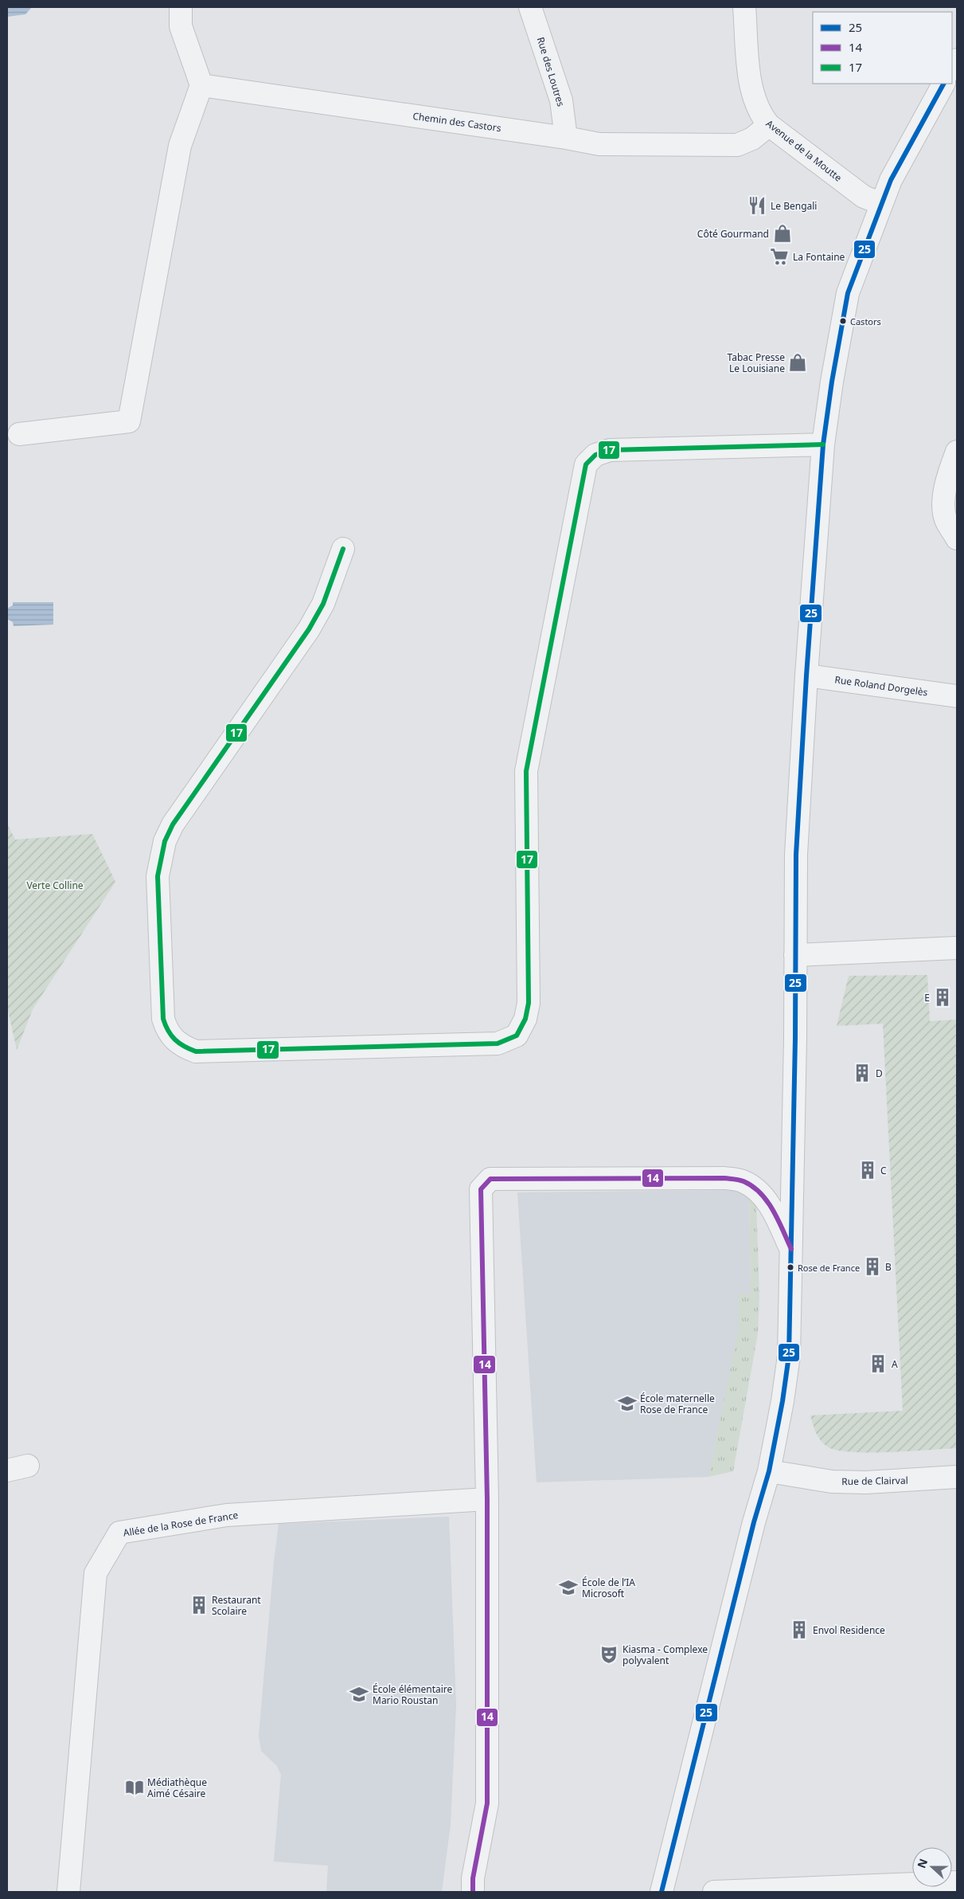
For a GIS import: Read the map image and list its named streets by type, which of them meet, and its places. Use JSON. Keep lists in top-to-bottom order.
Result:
{
  "streets": {
    "street": [
      "Rue des Loutres",
      "Chemin des Castors",
      "Avenue de la Moutte",
      "Rue Roland Dorgelès",
      "Rue de Clairval",
      "Allée de la Rose de France"
    ]
  },
  "crossings": [
    ["Rue des Loutres", "Chemin des Castors"],
    ["Chemin des Castors", "Avenue de la Moutte"]
  ],
  "parks": ["Verte Colline"],
  "places": {
    "restaurant": ["Le Bengali"],
    "shop": ["Côté Gourmand", "Tabac Presse Le Louisiane"],
    "supermarket": ["La Fontaine"],
    "other": ["Castors", "Rose de France"],
    "building": [
      "E",
      "D",
      "C",
      "B",
      "A",
      "Restaurant Scolaire",
      "Envol Residence"
    ],
    "school or university": ["École maternelle Rose de France", "École de l’IA Microsoft", "École élémentaire Mario Roustan"],
    "theatre": ["Kiasma - Complexe polyvalent"],
    "library": ["Médiathèque Aimé Césaire"]
  },
  "lines": ["transit line 25", "transit line 17", "transit line 14"],
  "legend": ["25", "14", "17"],
  "north": "left"
}
